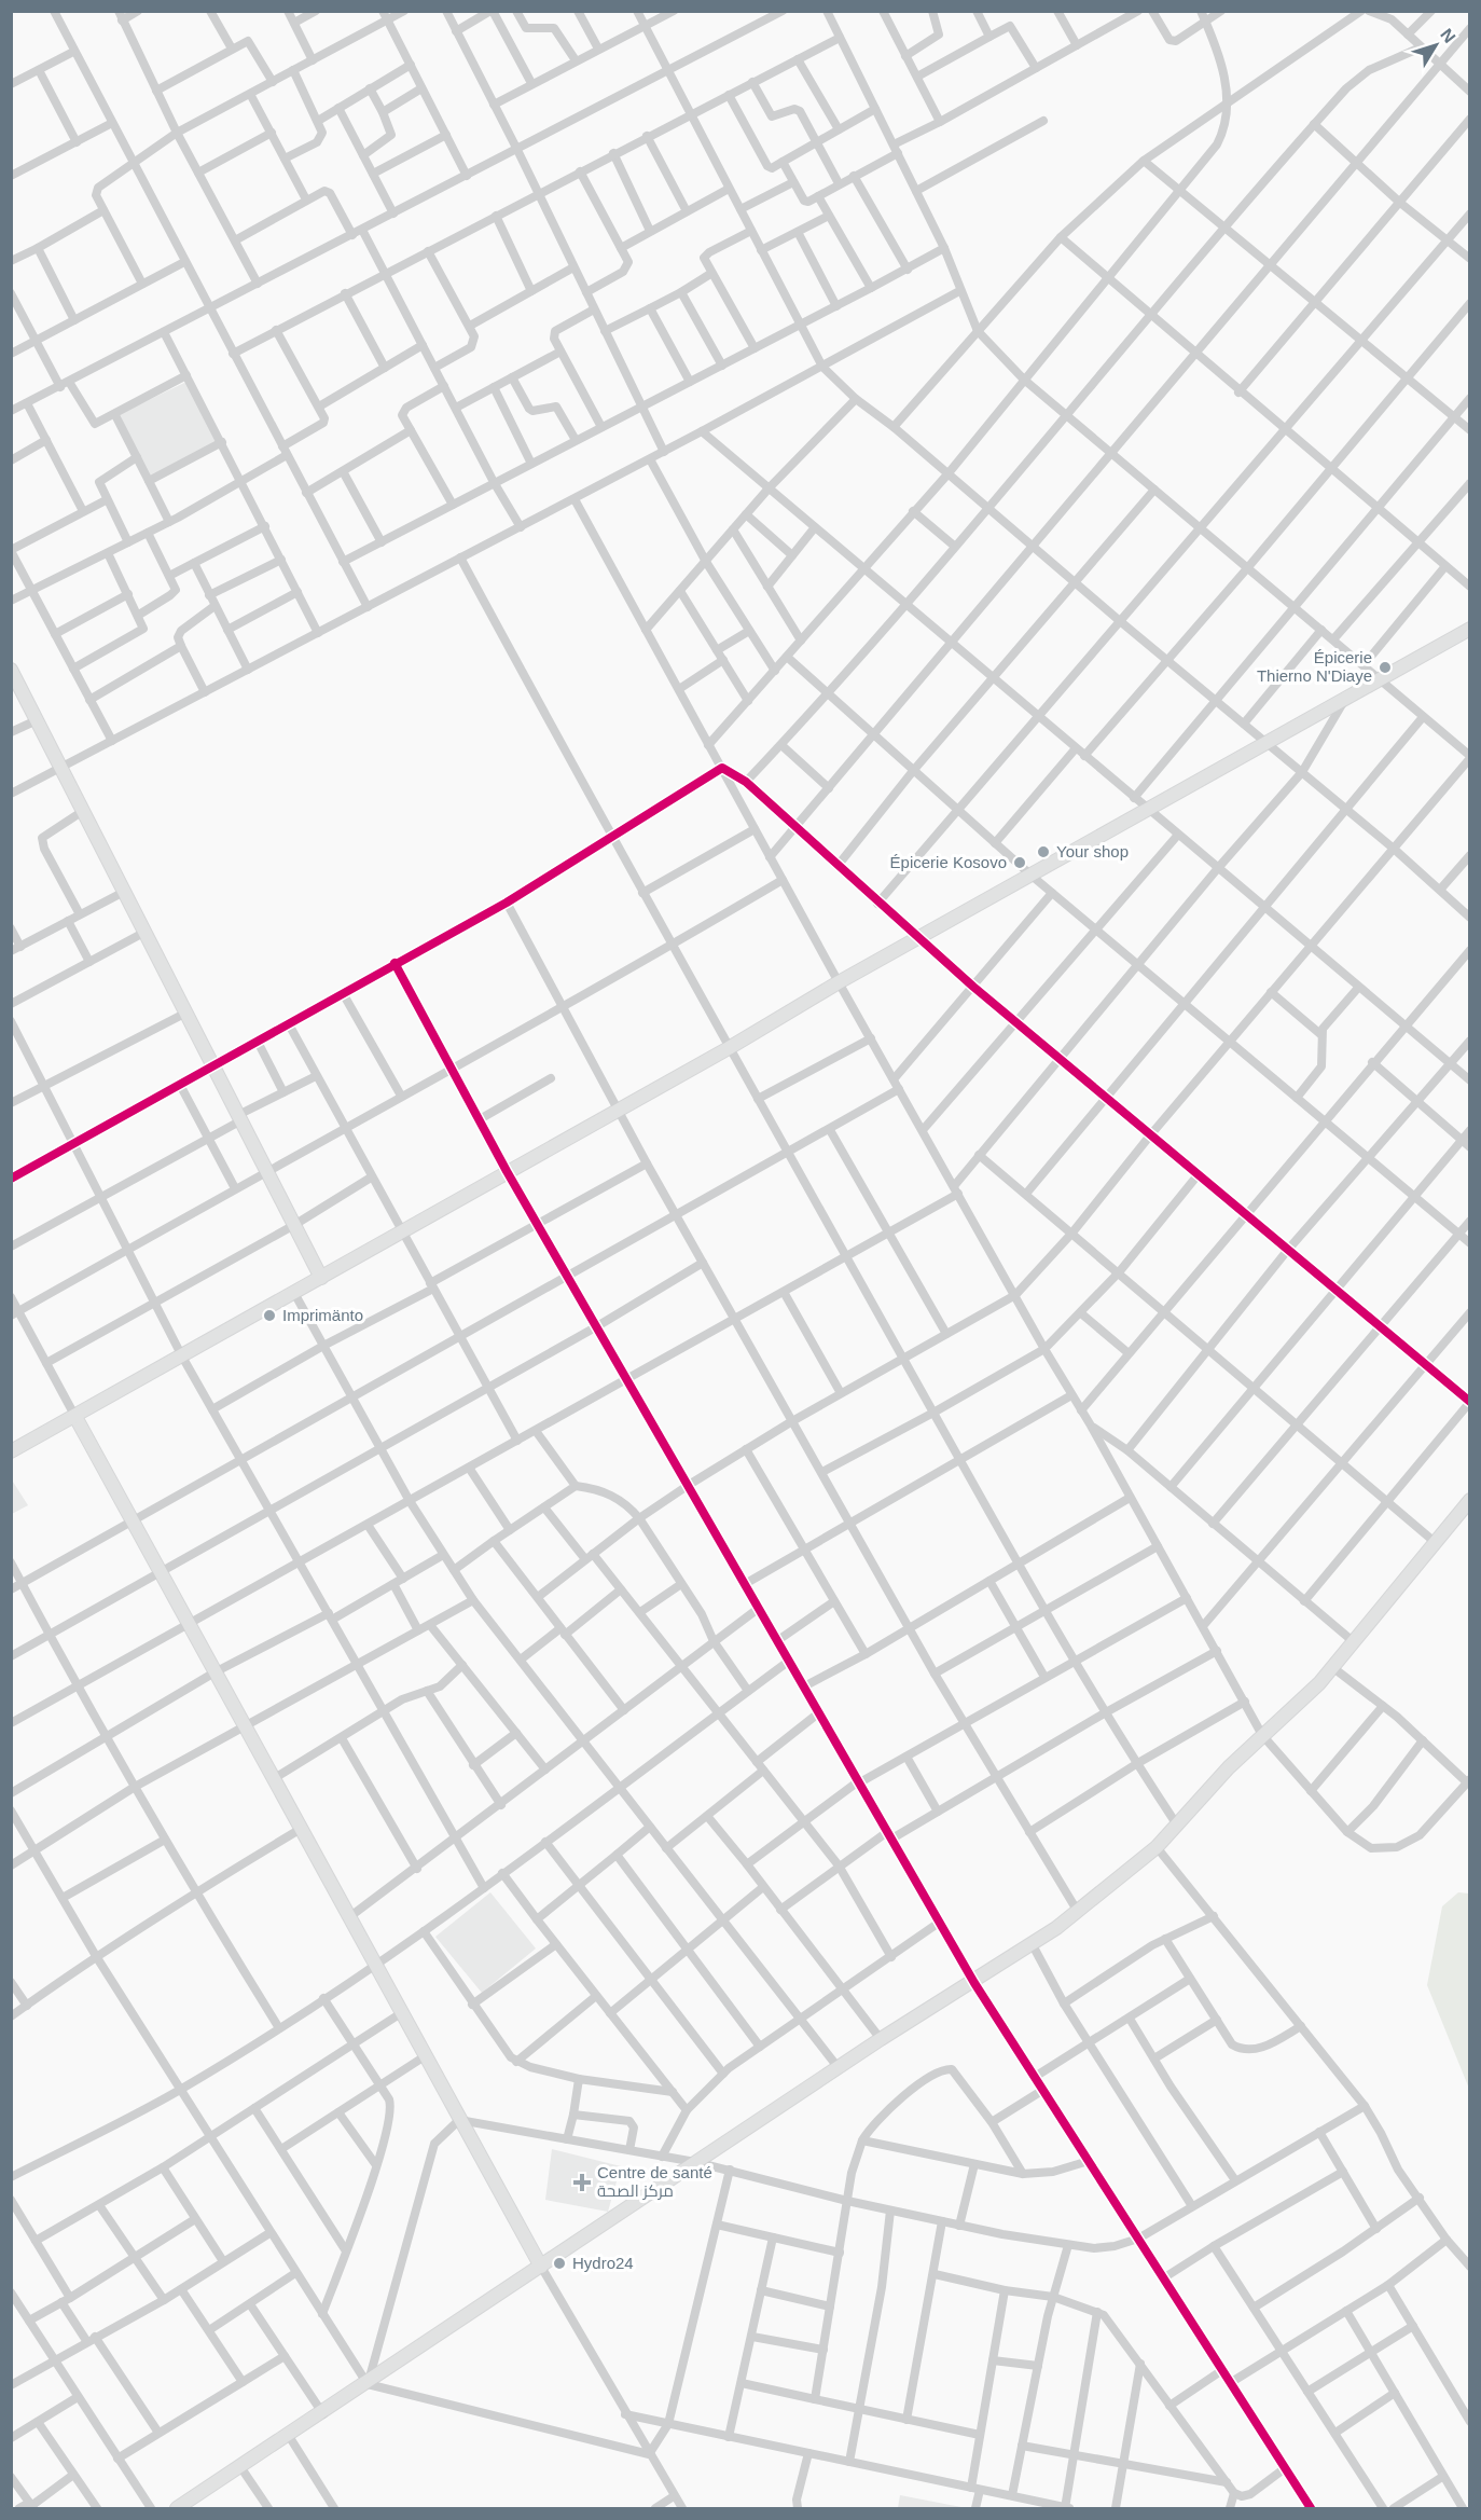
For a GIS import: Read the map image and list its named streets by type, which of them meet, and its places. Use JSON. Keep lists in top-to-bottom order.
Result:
{
  "places": {
    "other": [
      "Épicerie Thierno N'Diaye",
      "Your shop",
      "Épicerie Kosovo",
      "Imprimänto",
      "Hydro24"
    ],
    "health": ["Centre de santé مركز الصحة"]
  },
  "north": "top right"
}
